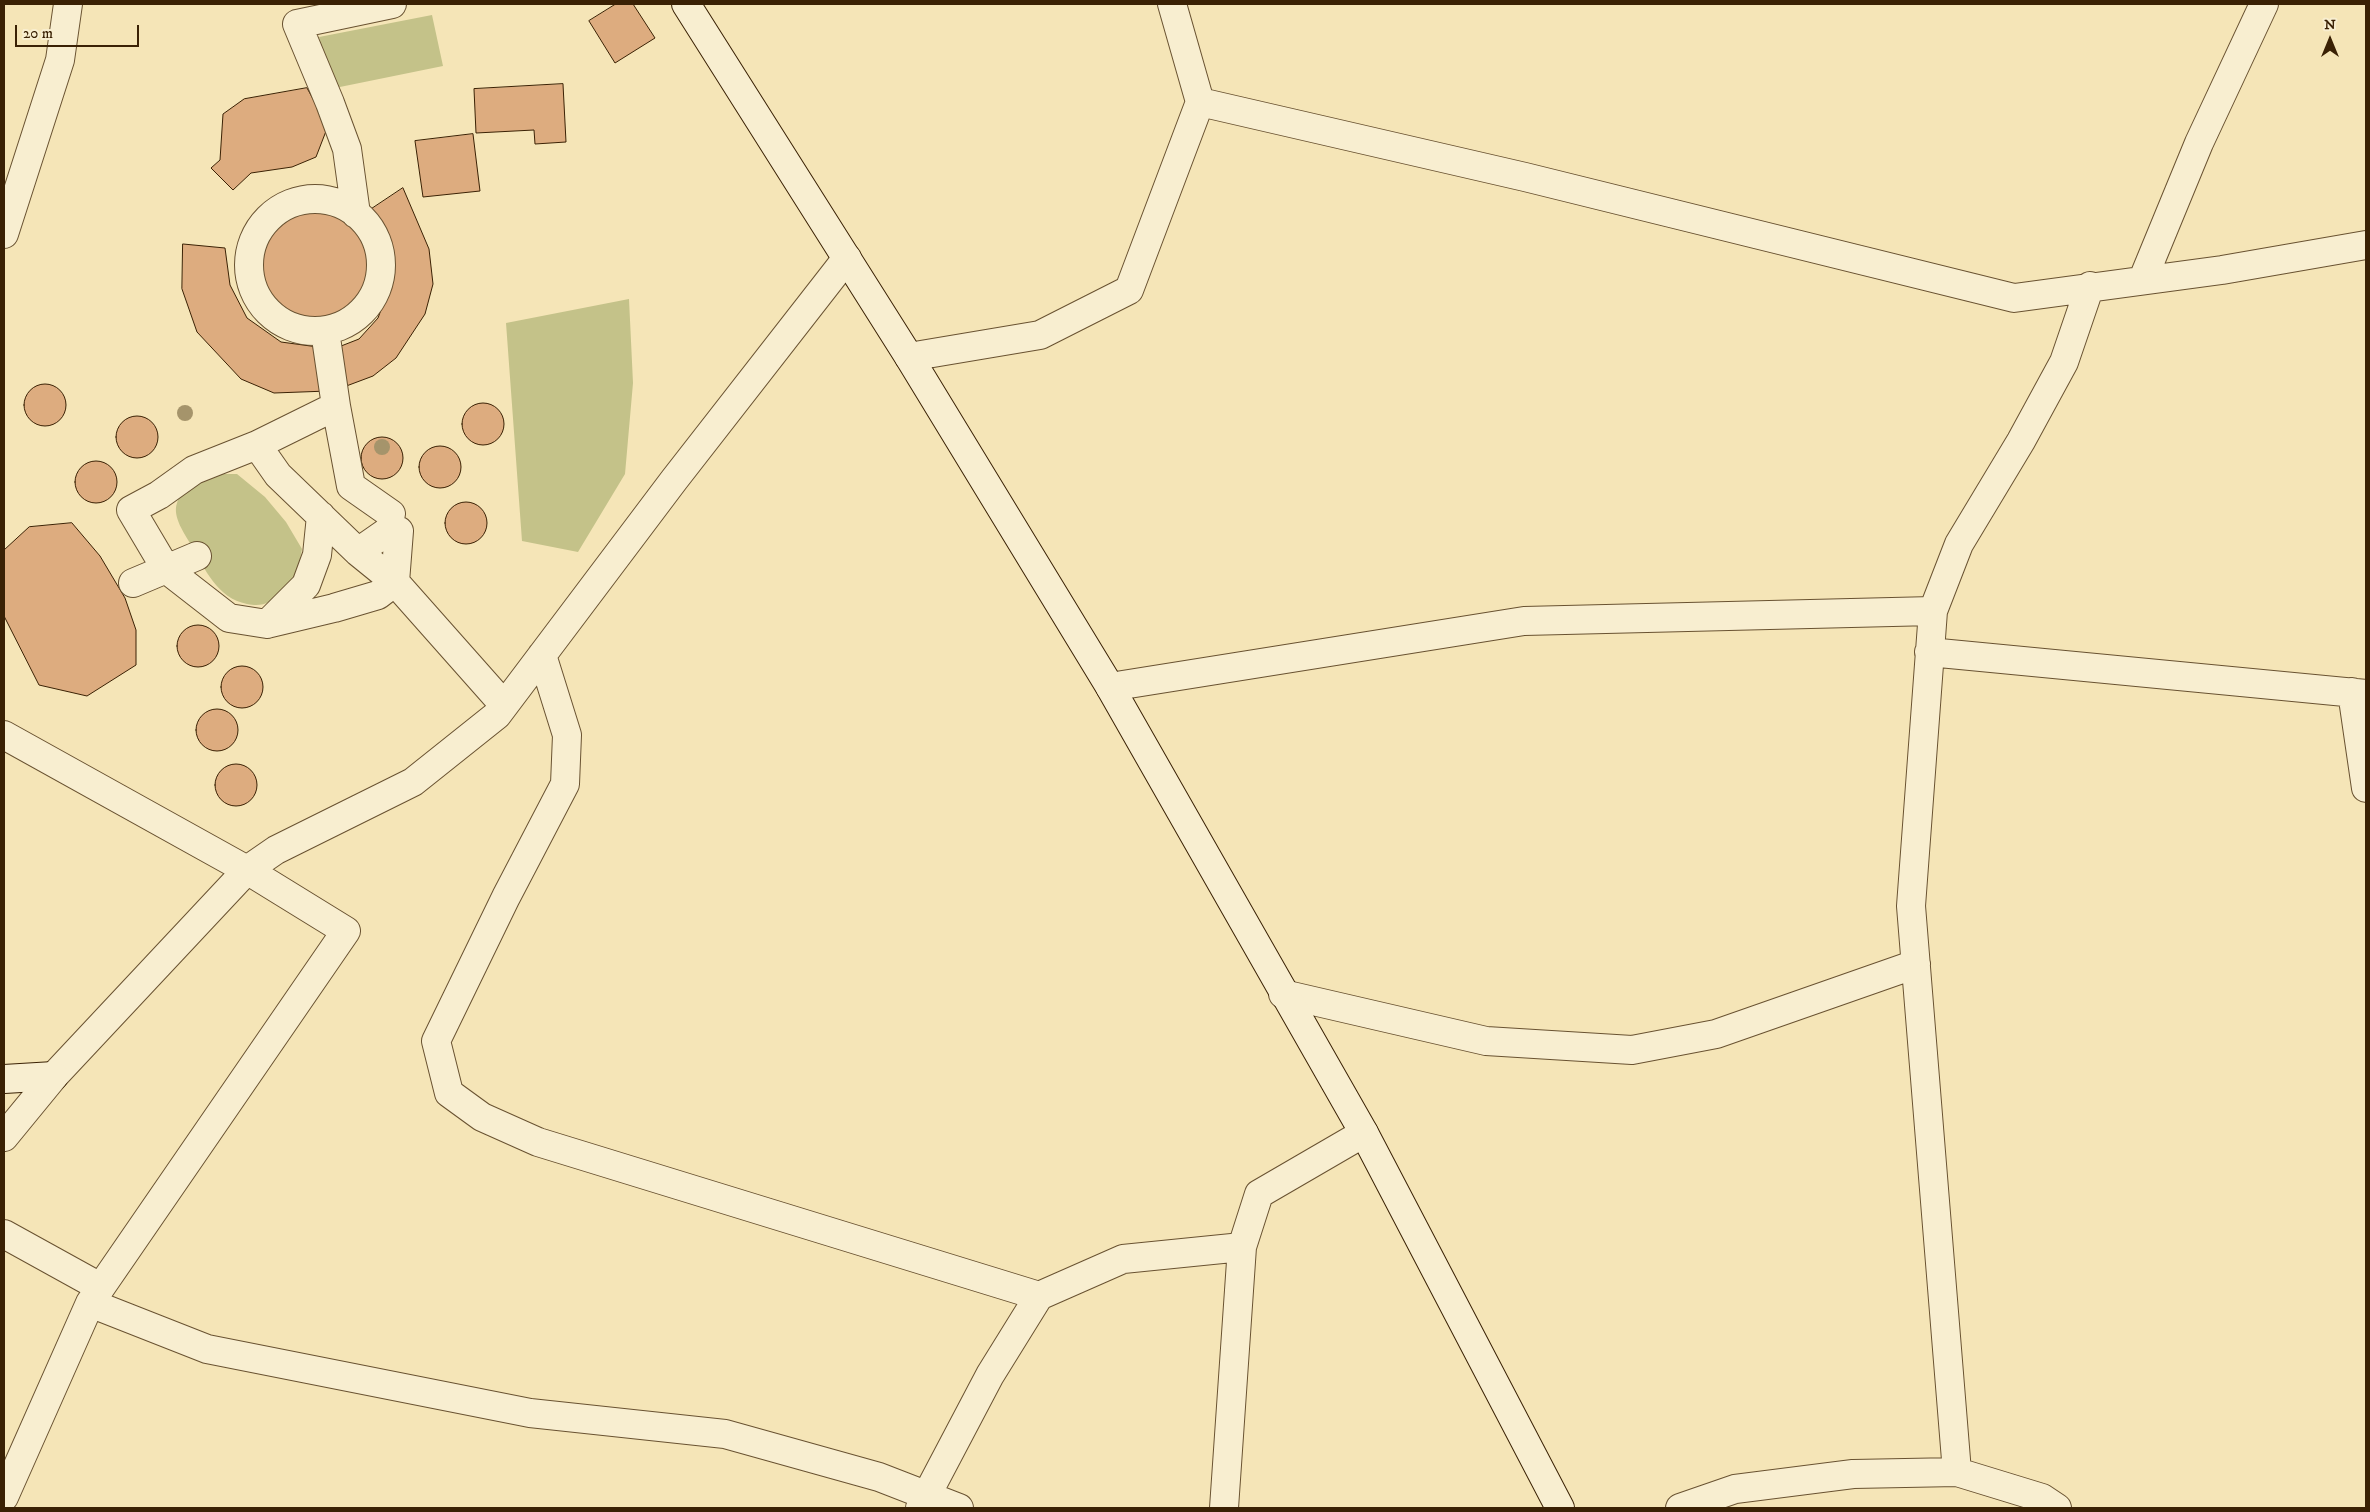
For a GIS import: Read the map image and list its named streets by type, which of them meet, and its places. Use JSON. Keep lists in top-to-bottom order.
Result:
{
  "scale_bar": "20 m",
  "north": "top"
}
